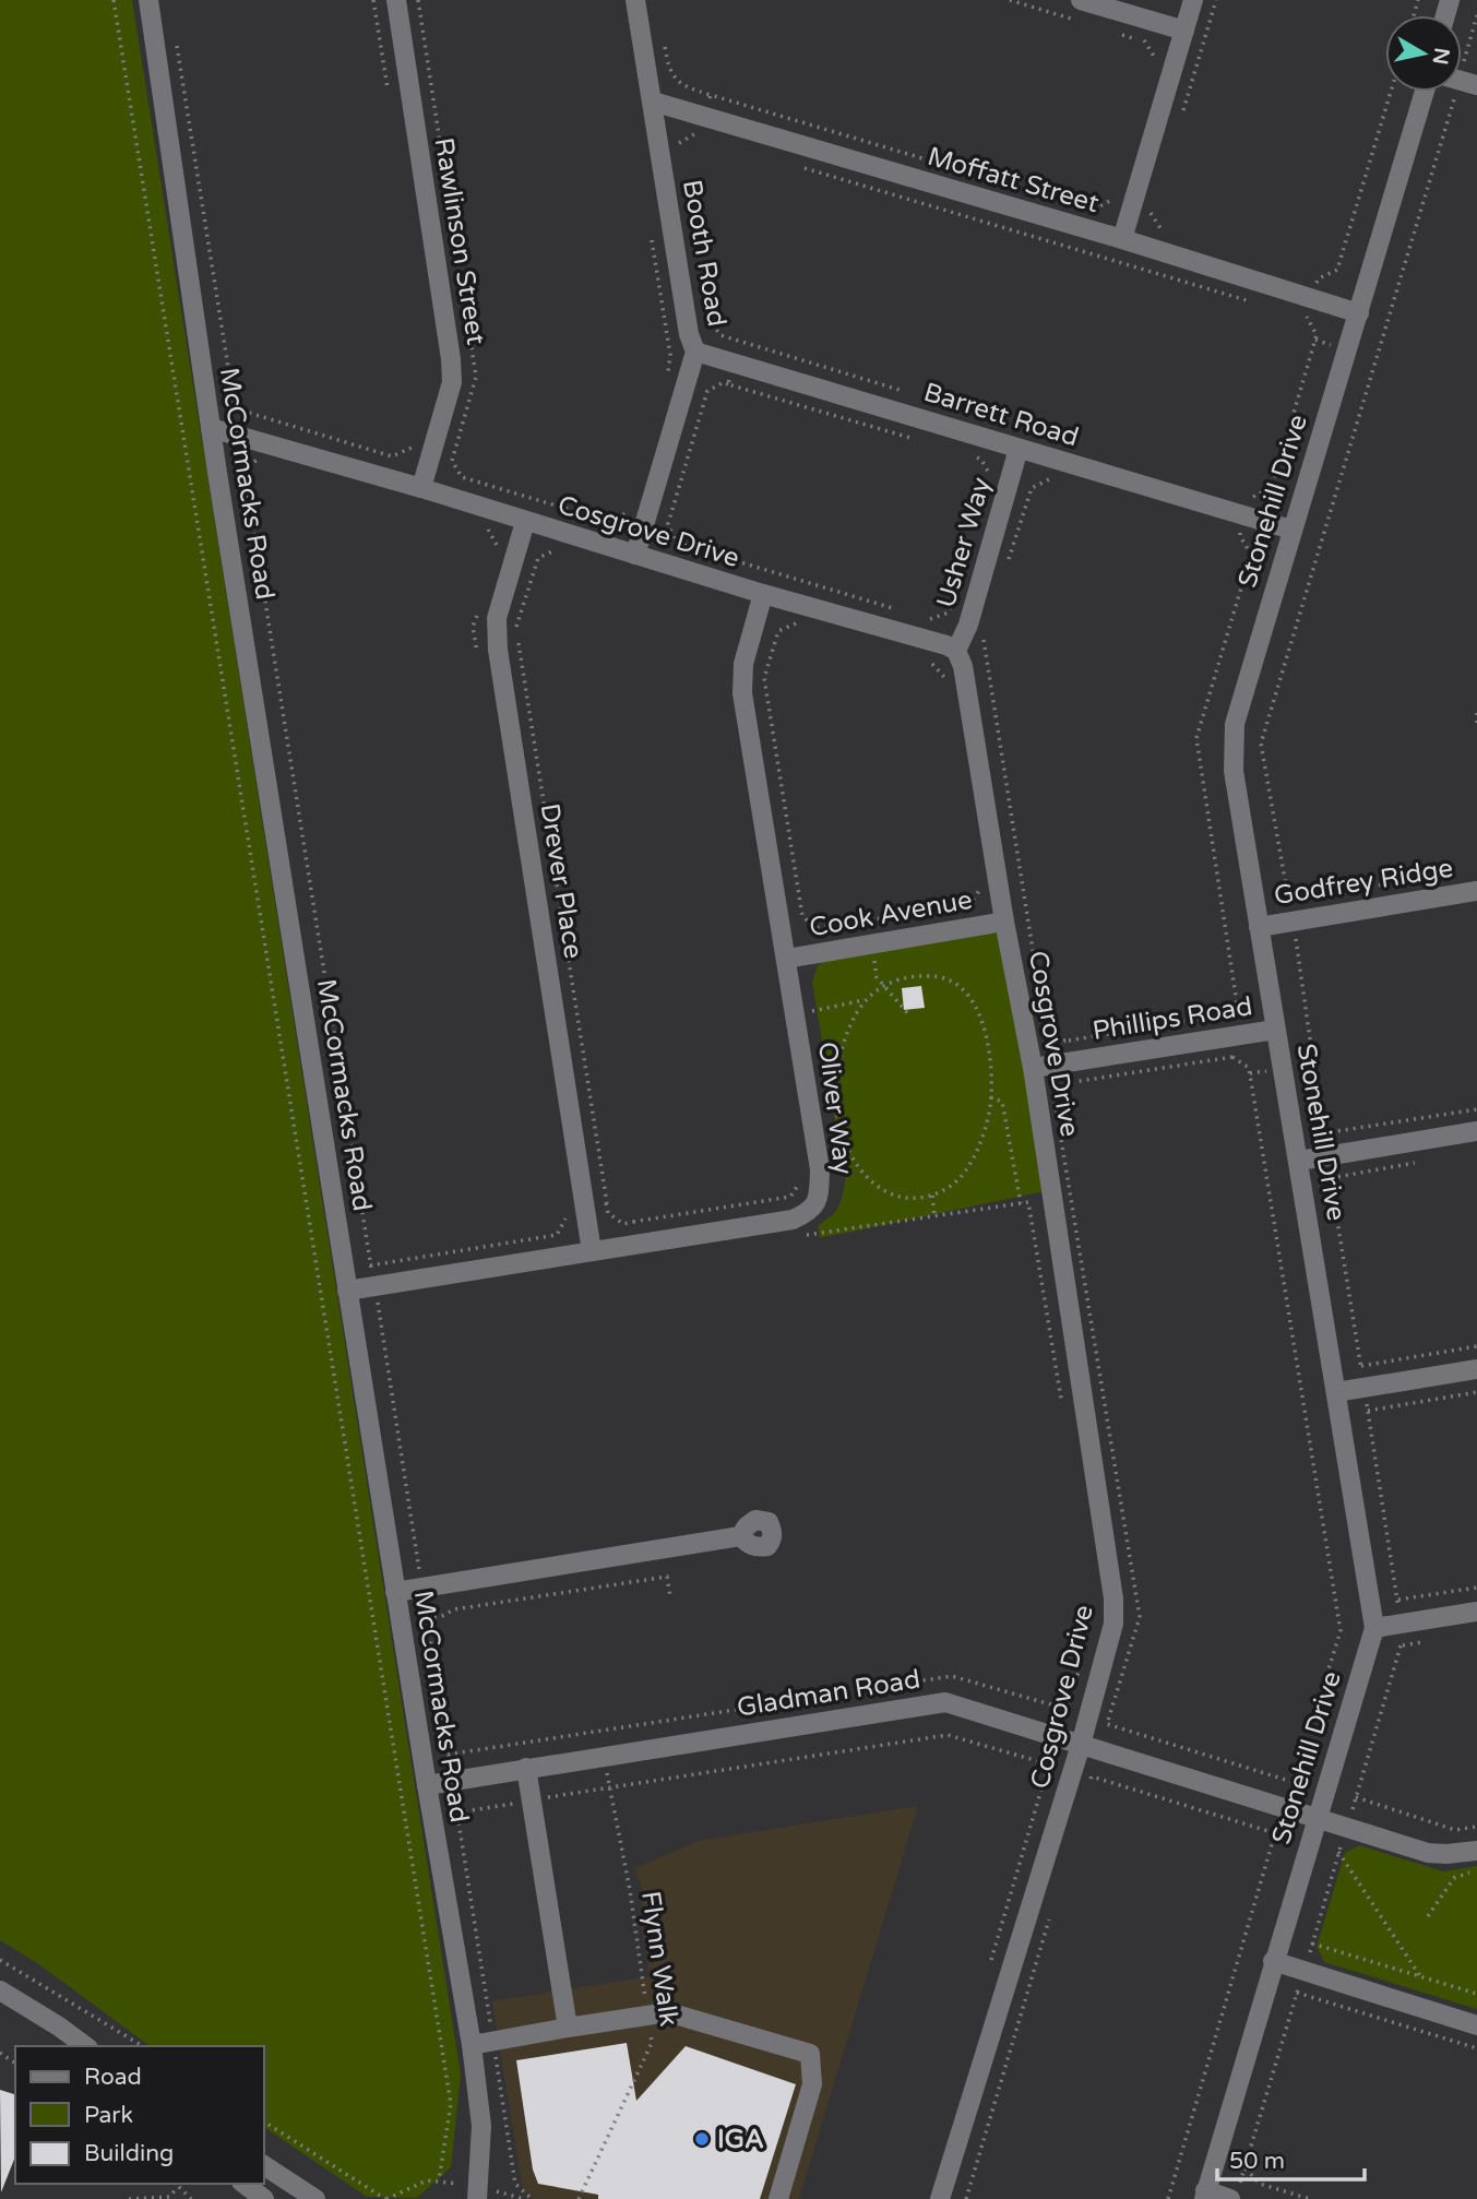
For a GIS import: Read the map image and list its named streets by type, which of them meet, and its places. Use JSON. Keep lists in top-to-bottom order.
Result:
{
  "streets": {
    "street": [
      "Moffatt Street",
      "Rawlinson Street",
      "Booth Road",
      "Barrett Road",
      "McCormacks Road",
      "Stonehill Drive",
      "Cosgrove Drive",
      "Usher Way",
      "Drever Place",
      "Godfrey Ridge",
      "Cook Avenue",
      "Phillips Road",
      "Oliver Way",
      "Gladman Road"
    ],
    "path": ["Flynn Walk"]
  },
  "crossings": [
    ["Moffatt Street", "Booth Road"],
    ["Moffatt Street", "Stonehill Drive"],
    ["Rawlinson Street", "Cosgrove Drive"],
    ["Booth Road", "Barrett Road"],
    ["Booth Road", "Cosgrove Drive"],
    ["Barrett Road", "Stonehill Drive"],
    ["Barrett Road", "Usher Way"],
    ["McCormacks Road", "Cosgrove Drive"],
    ["McCormacks Road", "Oliver Way"],
    ["McCormacks Road", "Gladman Road"],
    ["Stonehill Drive", "Godfrey Ridge"],
    ["Stonehill Drive", "Phillips Road"],
    ["Stonehill Drive", "Gladman Road"],
    ["Cosgrove Drive", "Usher Way"],
    ["Cosgrove Drive", "Drever Place"],
    ["Cosgrove Drive", "Cook Avenue"],
    ["Cosgrove Drive", "Phillips Road"],
    ["Cosgrove Drive", "Oliver Way"],
    ["Cosgrove Drive", "Gladman Road"],
    ["Drever Place", "Oliver Way"],
    ["Cook Avenue", "Oliver Way"],
    ["Gladman Road", "Flynn Walk"]
  ],
  "places": ["IGA"],
  "legend": ["Road", "Park", "Building"],
  "scale_bar": "50 m",
  "north": "right"
}
